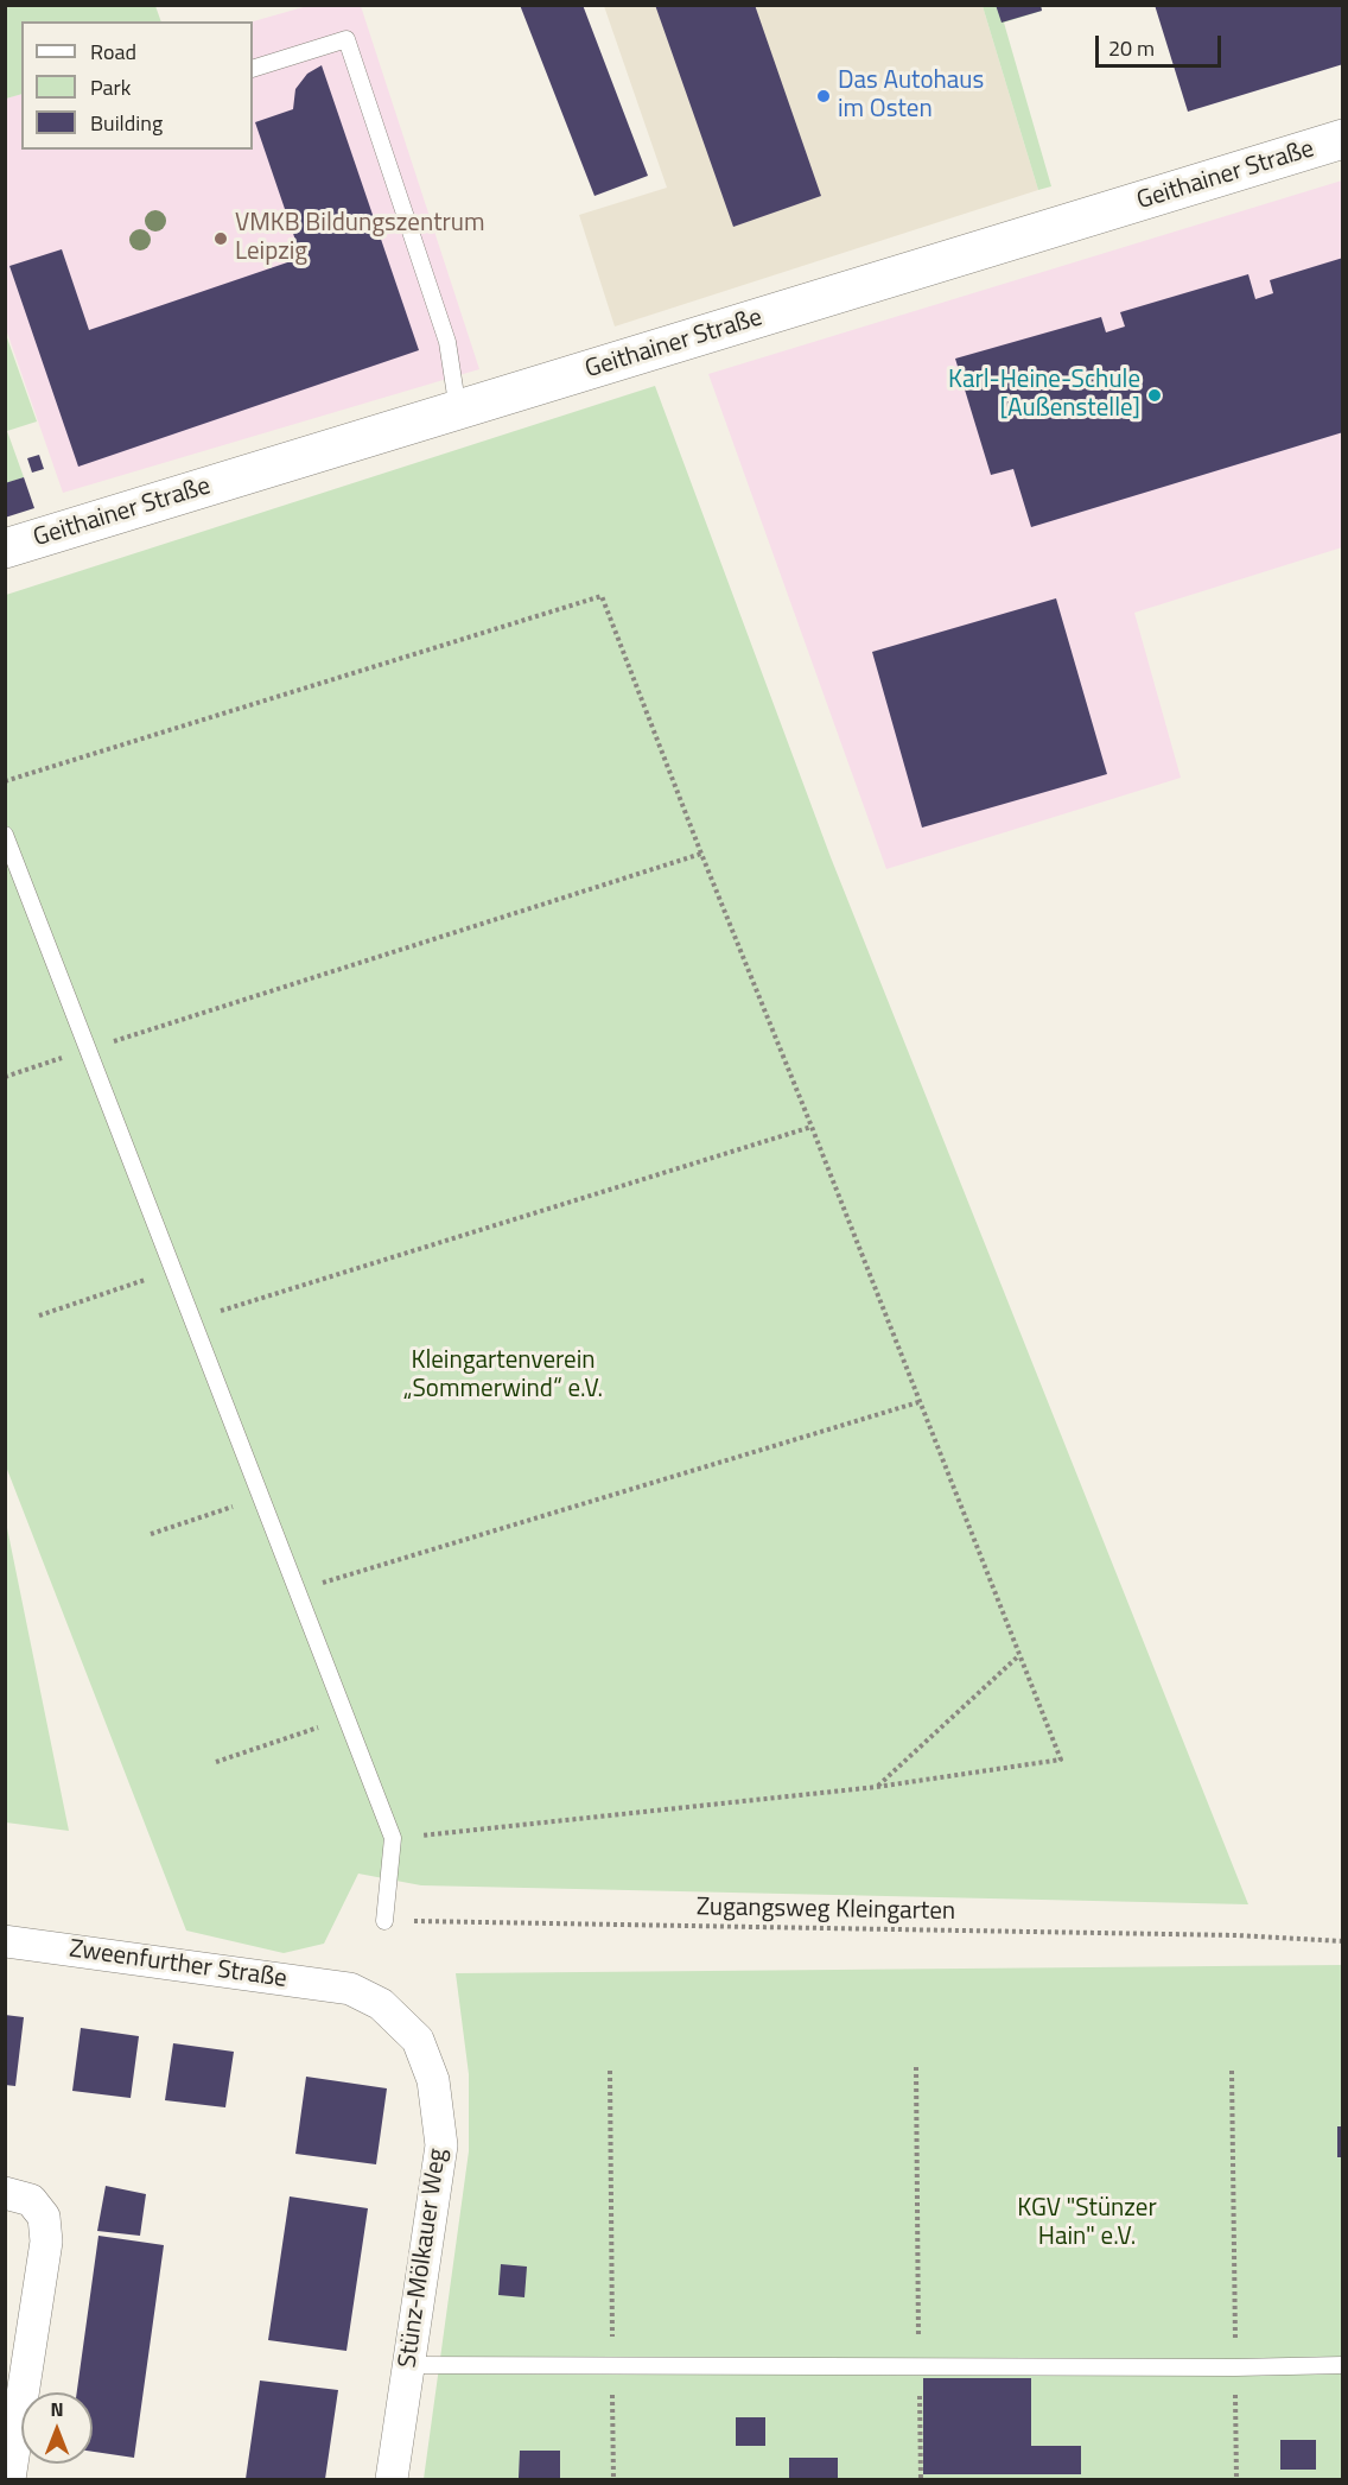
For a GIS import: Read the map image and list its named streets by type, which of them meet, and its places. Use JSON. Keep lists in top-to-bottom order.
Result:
{
  "streets": {
    "street": ["Geithainer Straße", "Zweenfurther Straße", "Stünz-Mölkauer Weg"],
    "path": ["Zugangsweg Kleingarten"]
  },
  "crossings": [
    ["Zweenfurther Straße", "Stünz-Mölkauer Weg"]
  ],
  "parks": ["Kleingartenverein „Sommerwind“ e.V.", "KGV \"Stünzer Hain\" e.V."],
  "places": ["Das Autohaus im Osten", "VMKB Bildungszentrum Leipzig", "Karl-Heine-Schule [Außenstelle]"],
  "legend": ["Road", "Park", "Building"],
  "scale_bar": "20 m",
  "north": "top"
}
